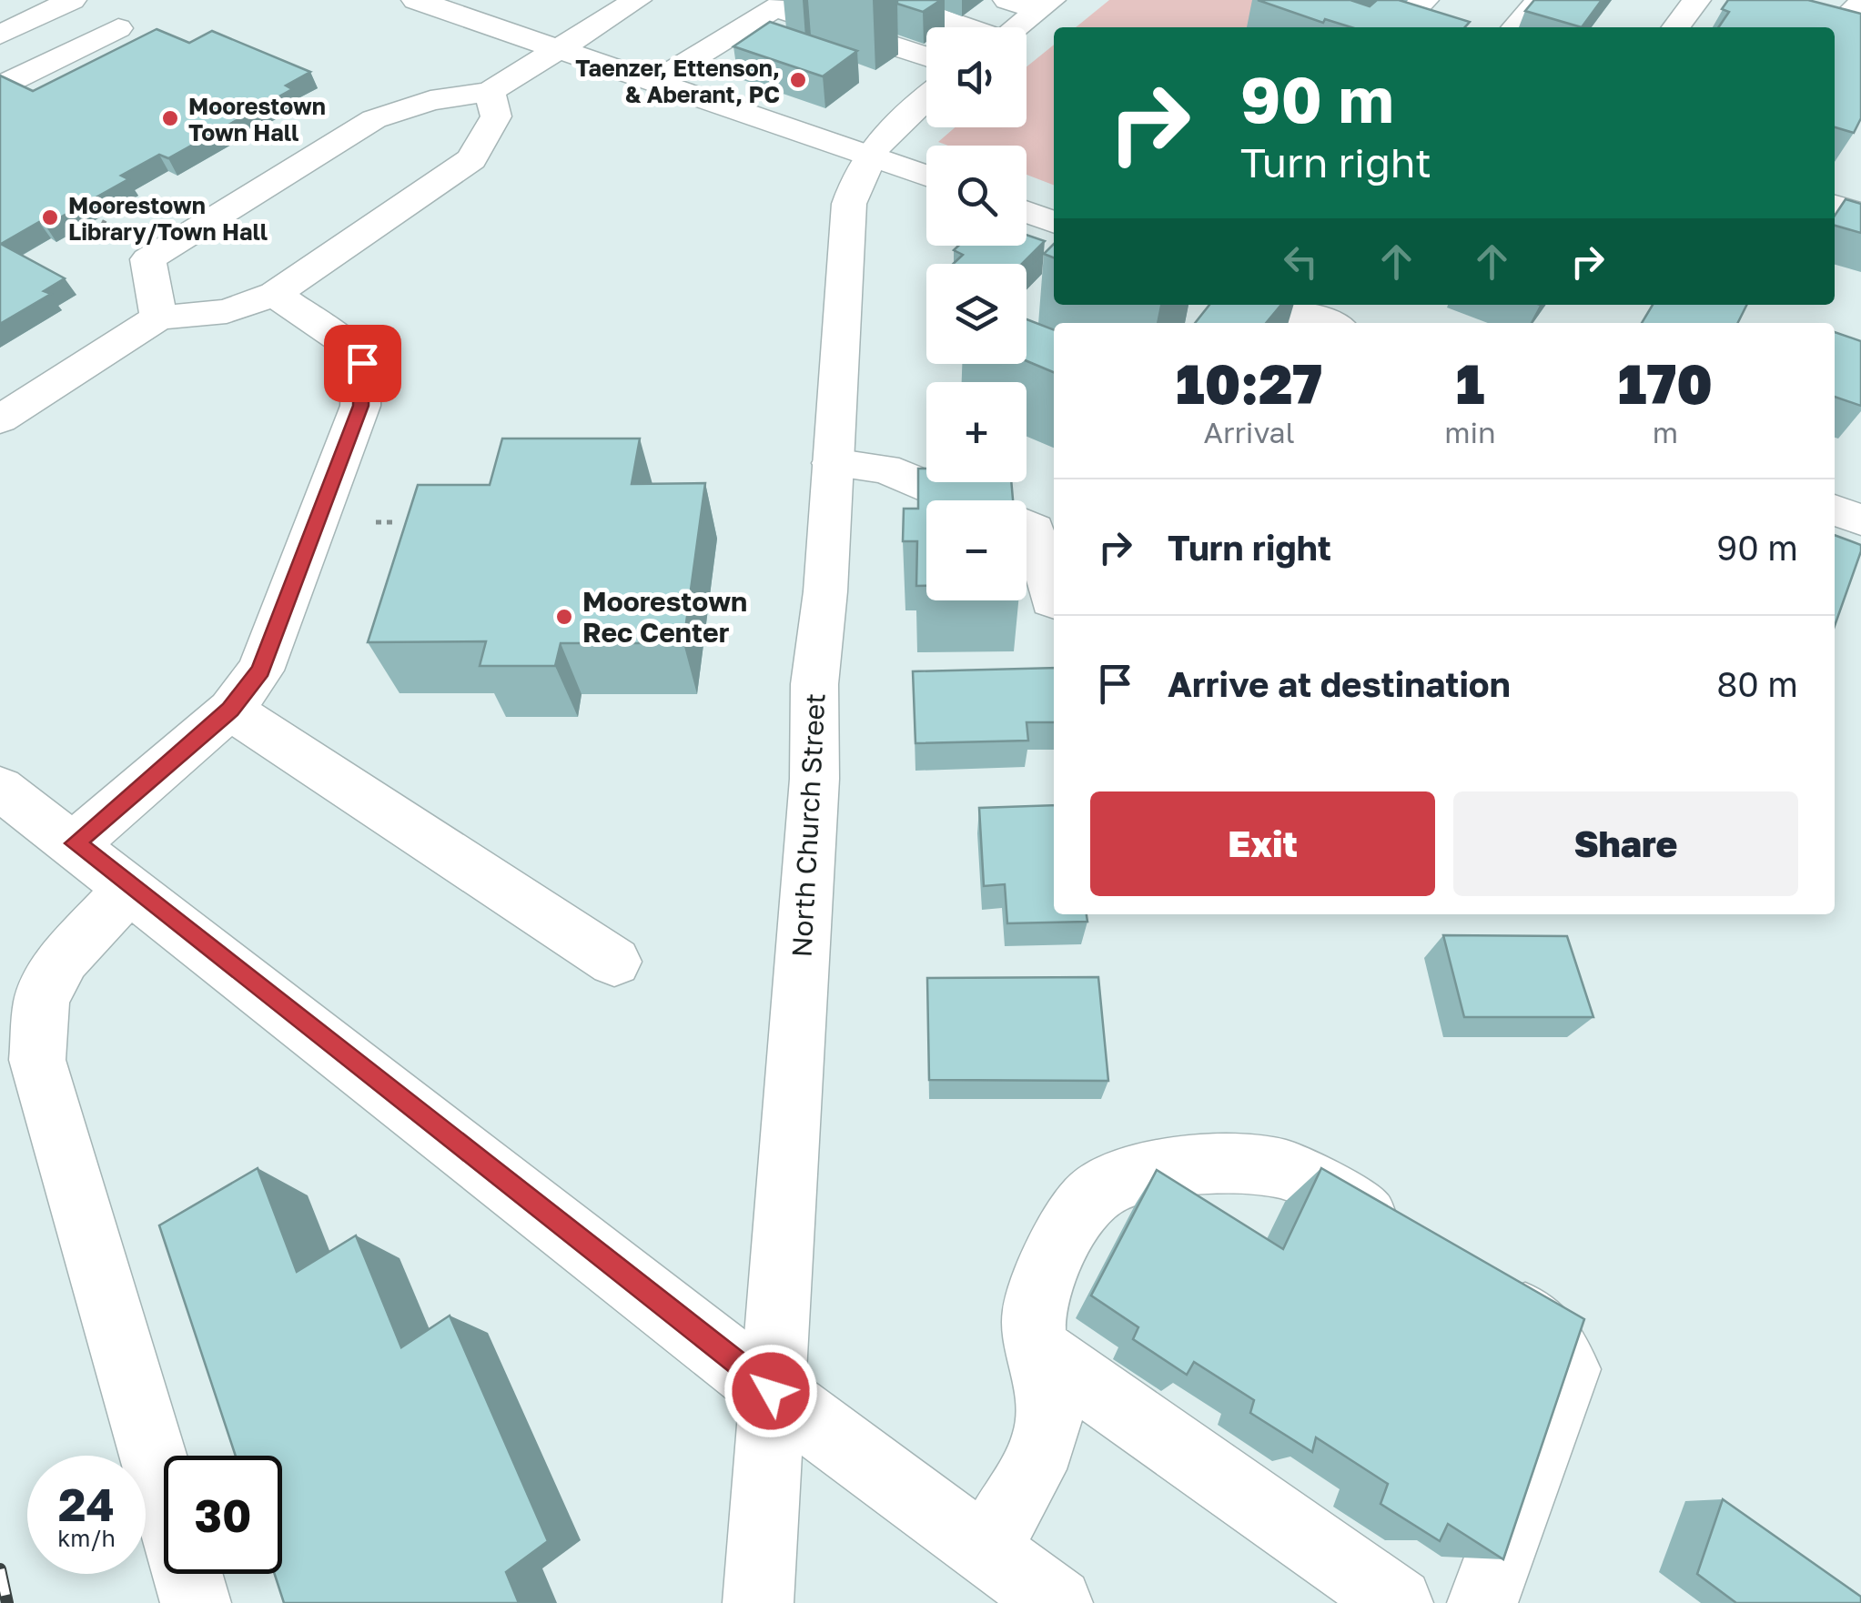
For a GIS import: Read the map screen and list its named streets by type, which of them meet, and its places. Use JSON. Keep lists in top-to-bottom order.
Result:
{
  "streets": {
    "street": ["North Church Street"]
  },
  "places": [
    "Taenzer, Ettenson, & Aberant, PC",
    "Moorestown Town Hall",
    "Moorestown Library/Town Hall",
    "Moorestown Rec Center"
  ],
  "page": {
    "map_buttons": ["+", "−"],
    "turn": ["90 m", "Turn right"],
    "eta": [
      "10:27",
      "Arrival",
      "1",
      "min",
      "170",
      "m"
    ],
    "list": [
      {
        "name": "Turn right",
        "value": "90 m"
      },
      {
        "name": "Arrive at destination",
        "value": "80 m"
      }
    ],
    "buttons": ["Exit", "Share"],
    "speed": "24 km/h",
    "limit": "30"
  }
}
